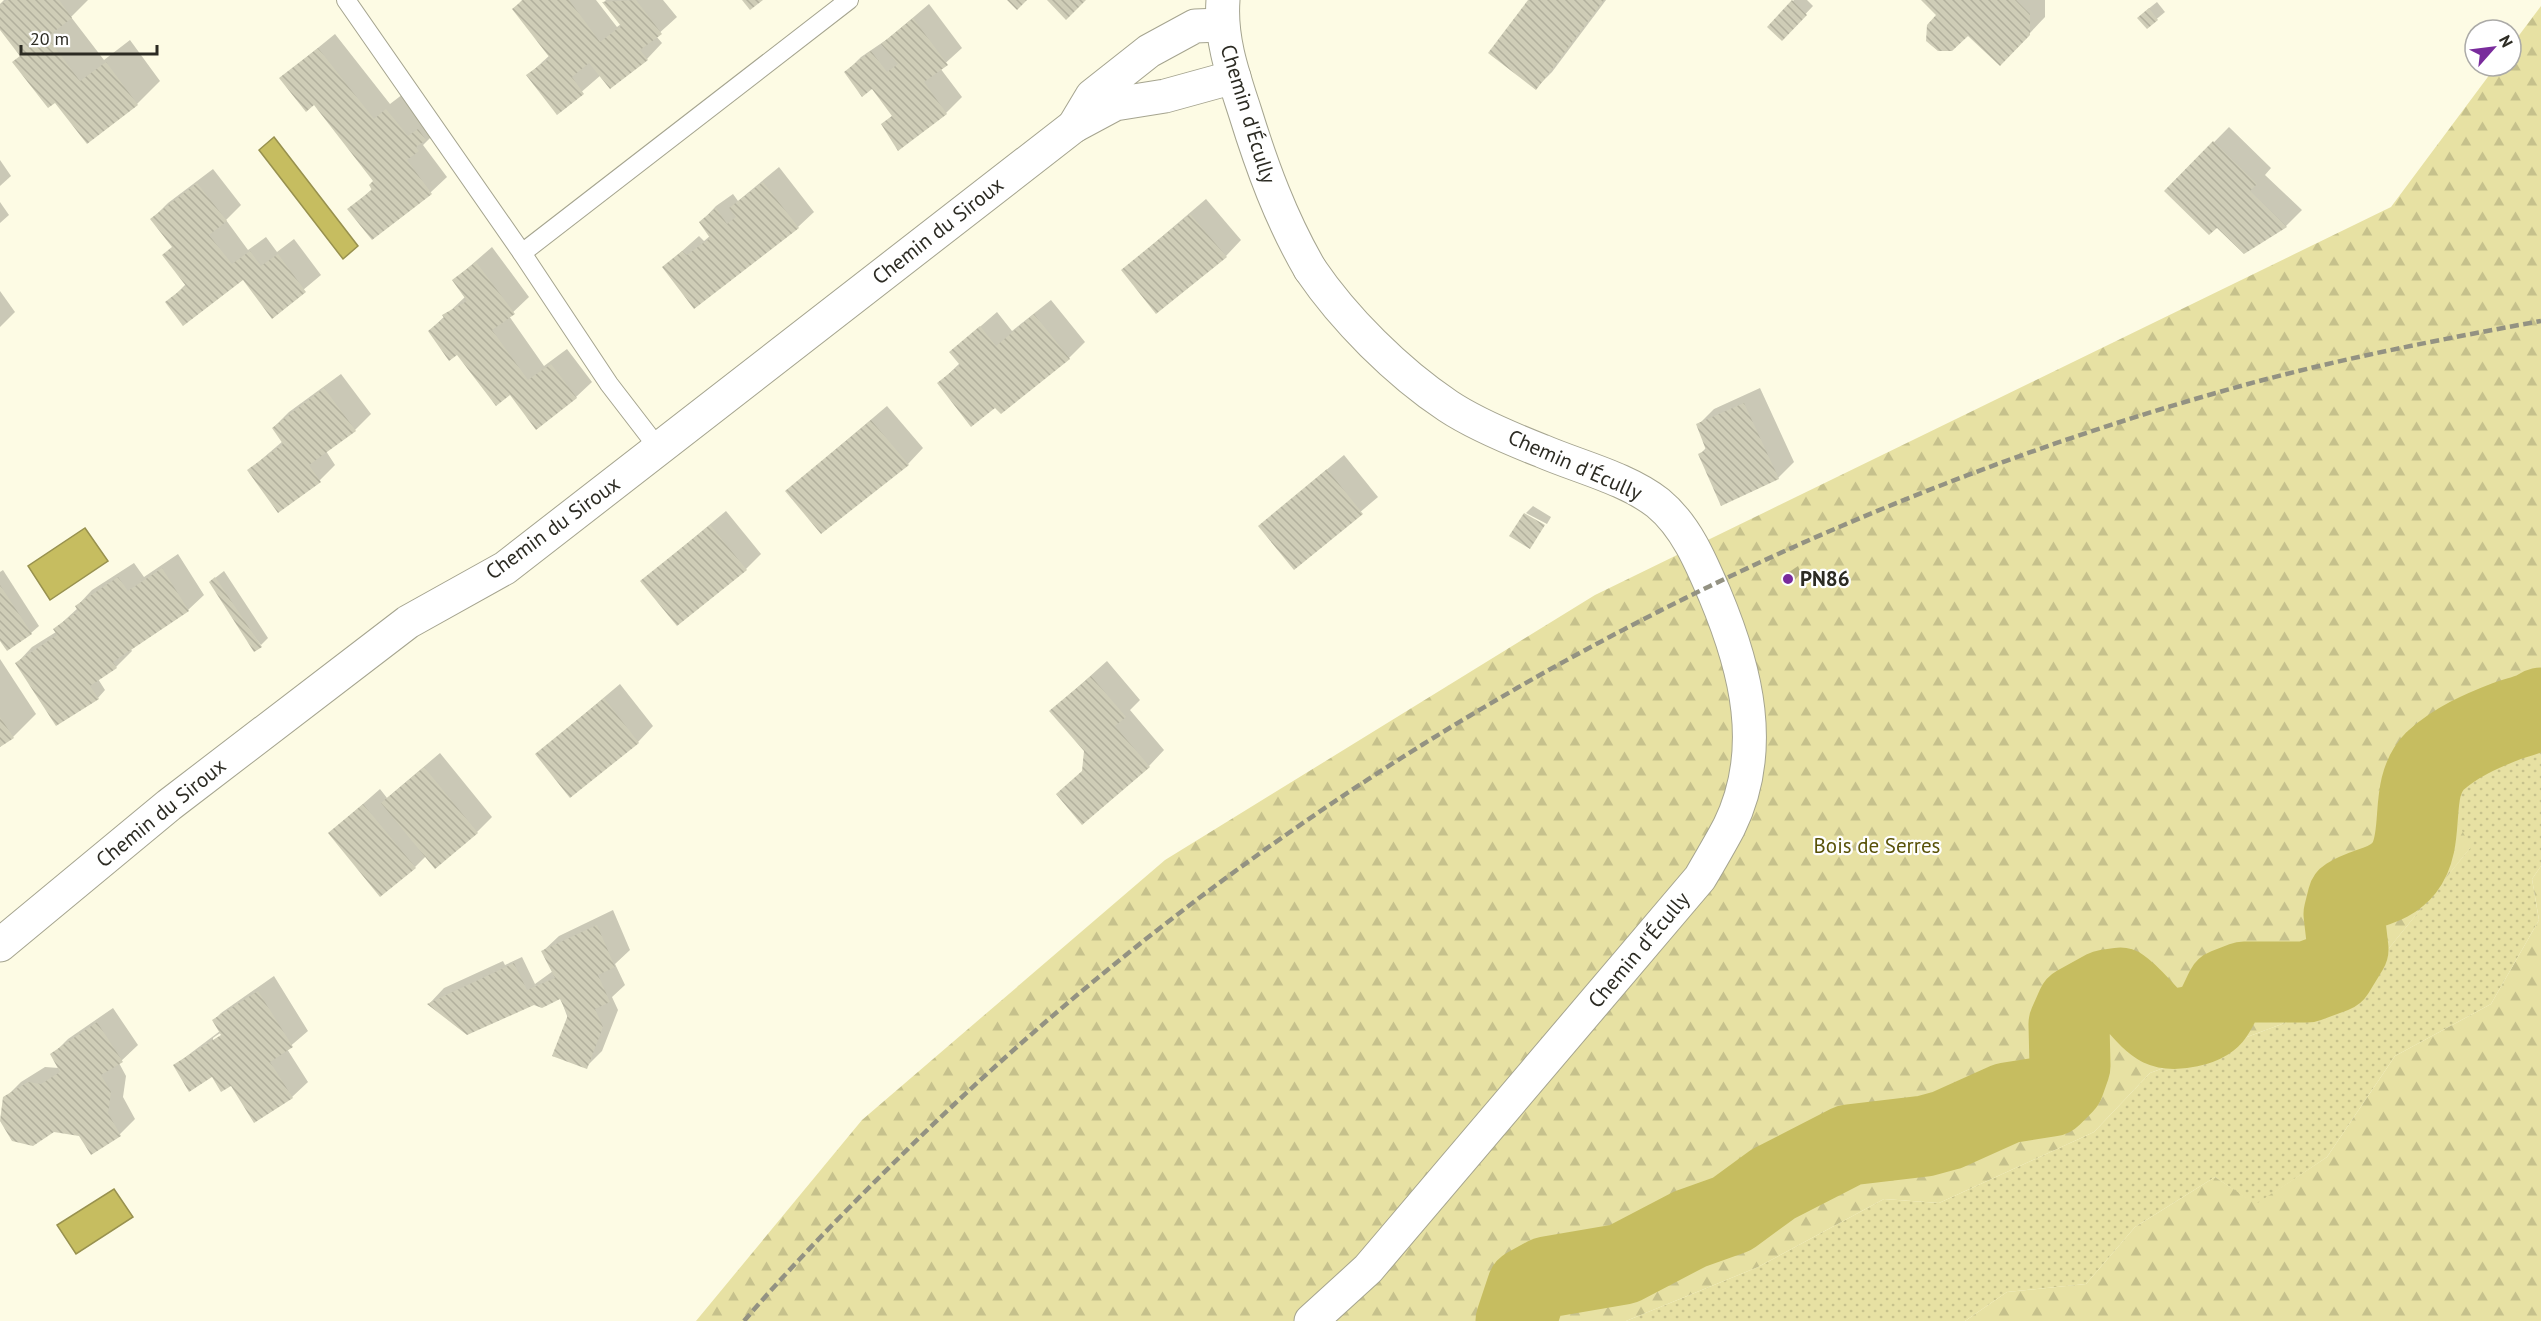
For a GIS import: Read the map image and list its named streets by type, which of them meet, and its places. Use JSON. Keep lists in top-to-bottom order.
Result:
{
  "streets": {
    "street": ["Chemin d'Écully", "Chemin du Siroux"]
  },
  "crossings": [
    ["Chemin d'Écully", "Chemin du Siroux"]
  ],
  "parks": ["Bois de Serres"],
  "places": ["PN86"],
  "scale_bar": "20 m",
  "north": "top right"
}
